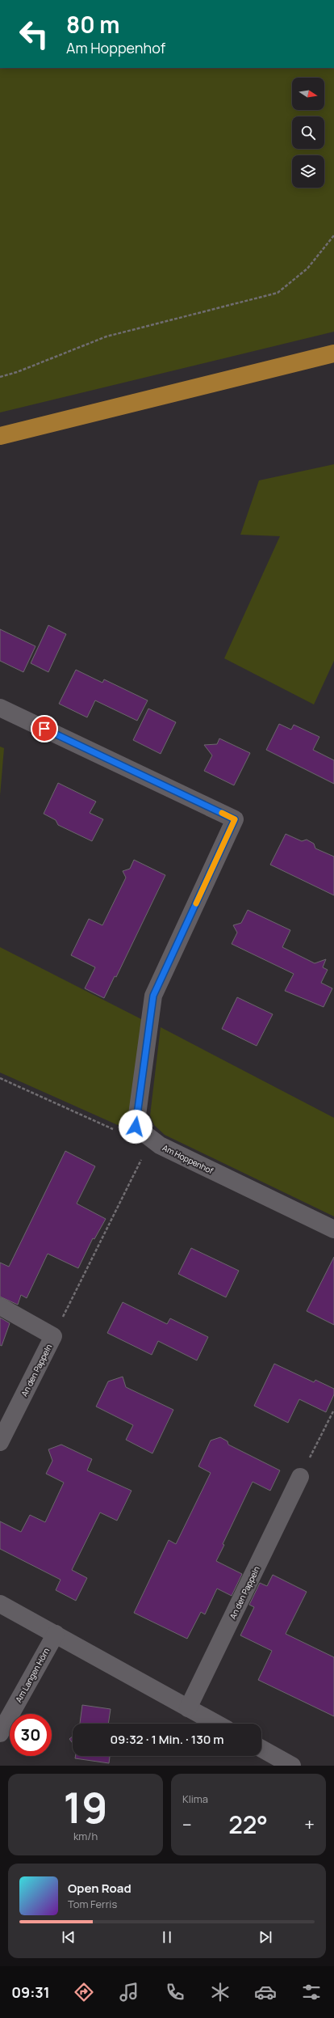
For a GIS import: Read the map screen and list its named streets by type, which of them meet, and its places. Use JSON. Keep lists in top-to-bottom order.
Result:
{
  "streets": {
    "street": ["Am Hoppenhof", "An den Pappeln", "Am Langen Hörn"]
  },
  "north": "right",
  "page": {
    "turn": ["80 m", "Am Hoppenhof"],
    "limit": "30",
    "trip": "09:32 · 1 Min. · 130 m",
    "tile": [
      ["19", "km/h"],
      "Klima"
    ],
    "heat": ["−", "22°", "+"],
    "song": ["Open Road", "Tom Ferris"],
    "tabs": "09:31"
  }
}
